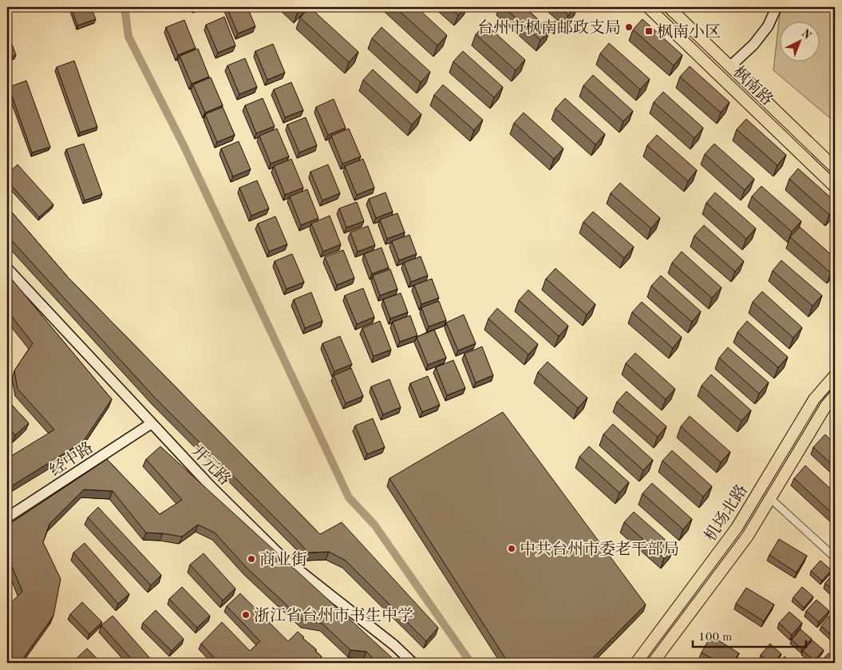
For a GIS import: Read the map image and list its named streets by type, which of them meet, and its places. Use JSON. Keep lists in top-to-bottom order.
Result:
{
  "streets": {
    "main road": [
      "枫南路",
      "经中路",
      "开元路",
      "机场北路"
    ]
  },
  "crossings": [
    ["经中路", "开元路"]
  ],
  "places": {
    "other": [
      "台州市枫南邮政支局",
      "中共台州市委老干部局",
      "商业街",
      "浙江省台州市书生中学"
    ],
    "transit": ["枫南小区"]
  },
  "scale_bar": "100 m",
  "north": "top right"
}
